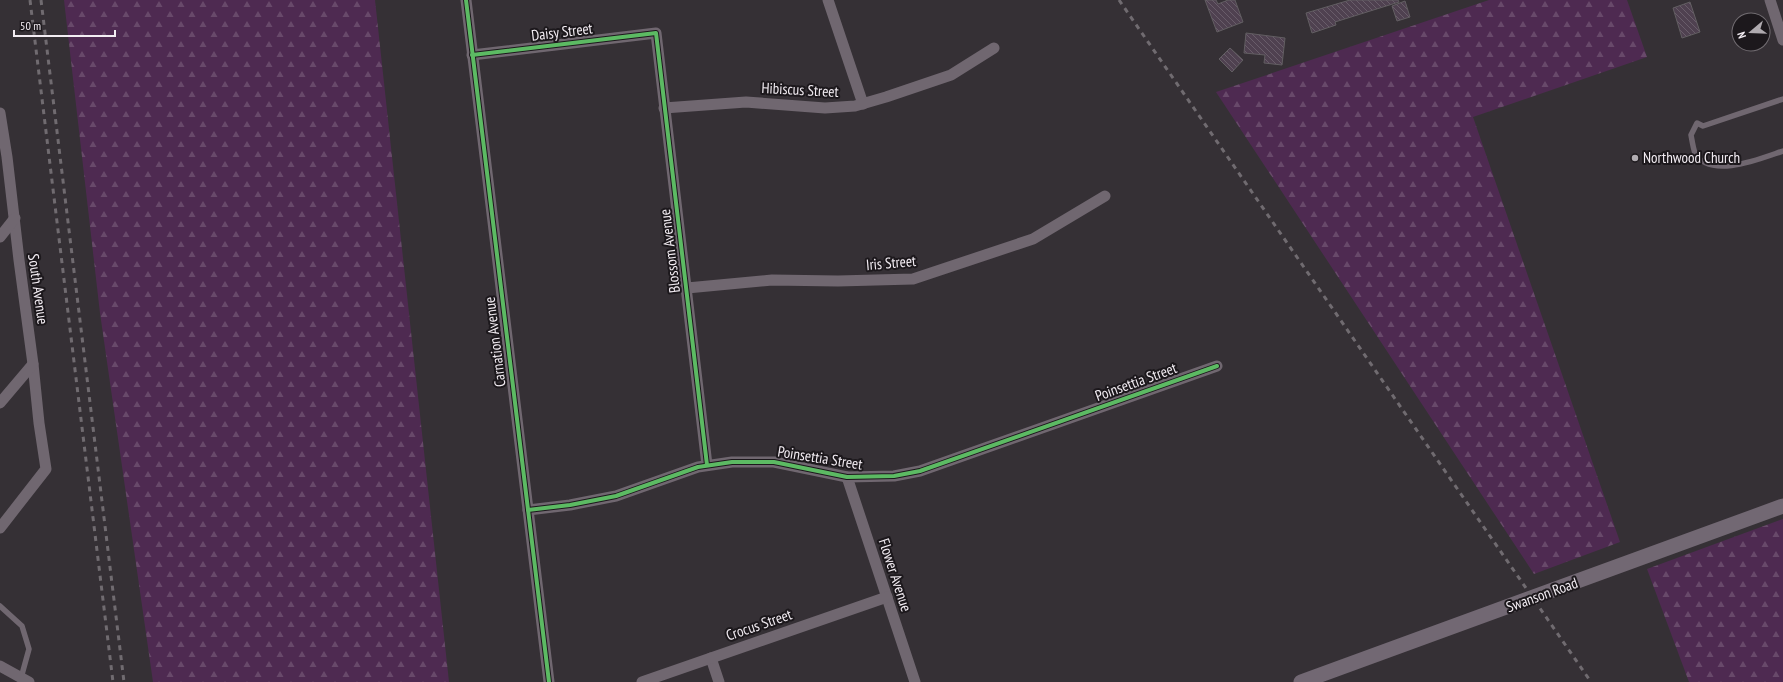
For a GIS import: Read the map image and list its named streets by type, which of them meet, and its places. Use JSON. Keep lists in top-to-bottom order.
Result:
{
  "streets": {
    "street": [
      "Daisy Street",
      "Hibiscus Street",
      "Blossom Avenue",
      "Iris Street",
      "South Avenue",
      "Carnation Avenue",
      "Poinsettia Street",
      "Flower Avenue",
      "Swanson Road",
      "Crocus Street"
    ]
  },
  "crossings": [
    ["Daisy Street", "Blossom Avenue"],
    ["Daisy Street", "Carnation Avenue"],
    ["Hibiscus Street", "Blossom Avenue"],
    ["Blossom Avenue", "Iris Street"],
    ["Blossom Avenue", "Poinsettia Street"],
    ["Carnation Avenue", "Poinsettia Street"],
    ["Poinsettia Street", "Flower Avenue"],
    ["Flower Avenue", "Crocus Street"]
  ],
  "places": ["Northwood Church"],
  "scale_bar": "50 m",
  "north": "left"
}
